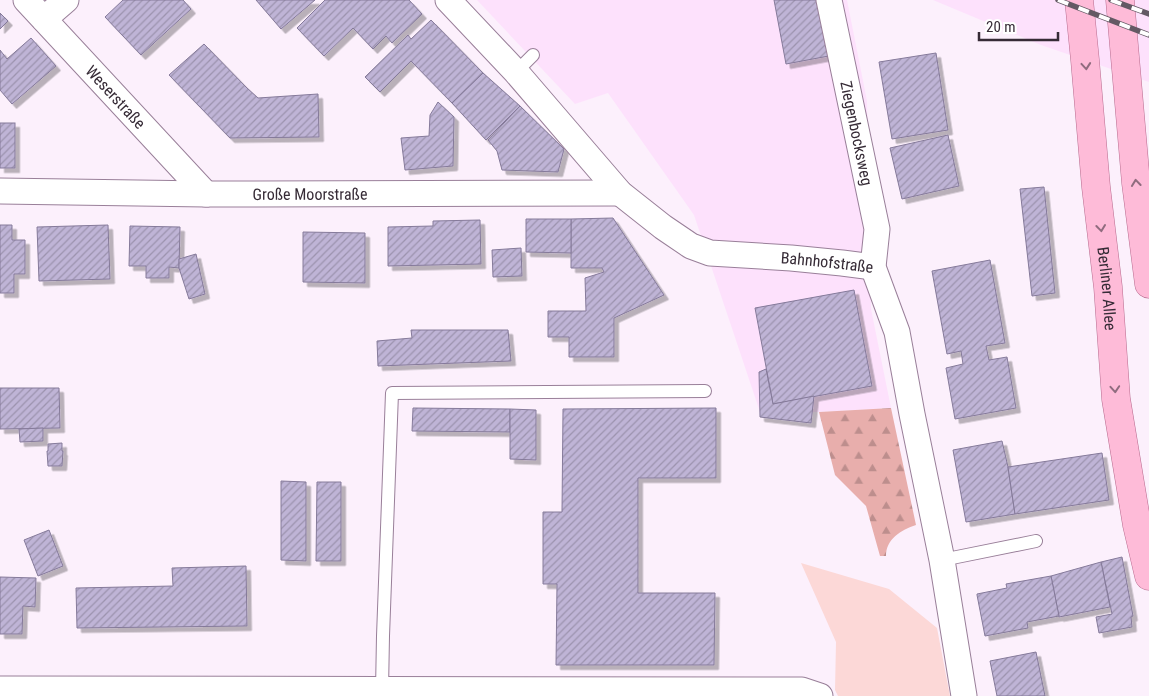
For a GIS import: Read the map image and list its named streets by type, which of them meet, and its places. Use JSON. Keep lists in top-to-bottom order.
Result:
{
  "streets": {
    "main road": ["Berliner Allee"],
    "street": [
      "Weserstraße",
      "Ziegenbocksweg",
      "Große Moorstraße",
      "Bahnhofstraße"
    ]
  },
  "crossings": [
    ["Weserstraße", "Große Moorstraße"],
    ["Ziegenbocksweg", "Bahnhofstraße"],
    ["Große Moorstraße", "Bahnhofstraße"]
  ],
  "scale_bar": "20 m"
}
